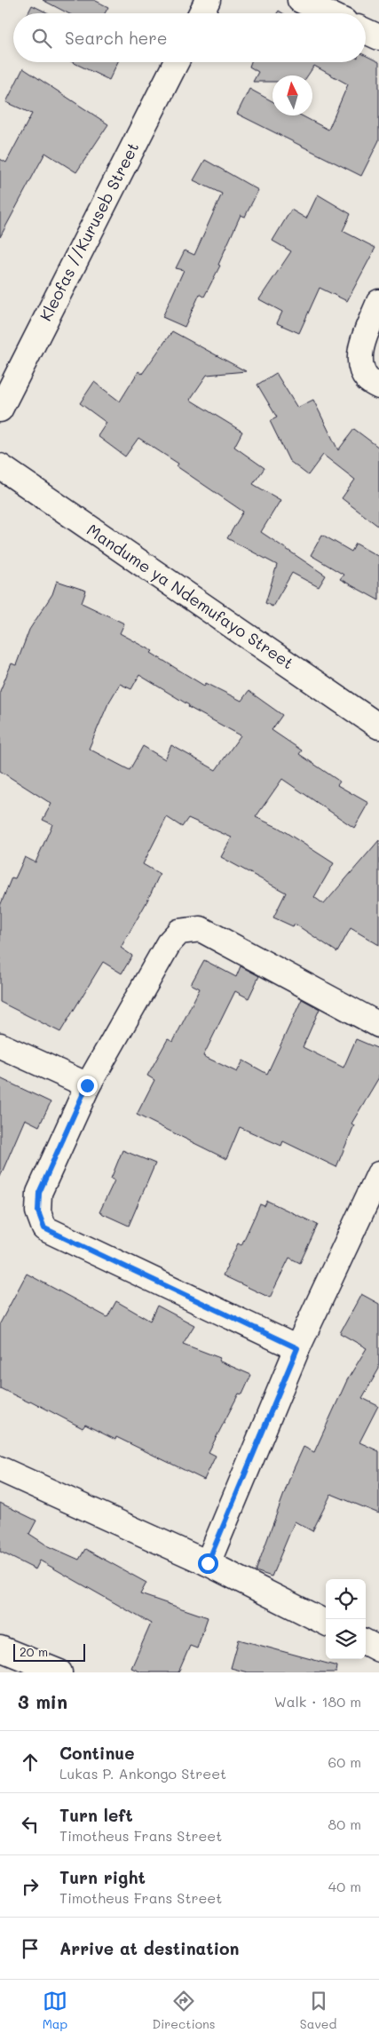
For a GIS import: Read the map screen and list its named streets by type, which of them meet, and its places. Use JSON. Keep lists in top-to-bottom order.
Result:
{
  "streets": {
    "street": ["Kleofas //Kuruseb Street", "Mandume ya Ndemufayo Street"]
  },
  "scale_bar": "20 m",
  "north": "top",
  "page": {
    "search": "Search here",
    "scale": "20 m",
    "heading": ["3 min", "Walk · 180 m"],
    "list": [
      ["Continue", "Lukas P. Ankongo Street", "60 m"],
      ["Turn left", "Timotheus Frans Street", "80 m"],
      ["Turn right", "Timotheus Frans Street", "40 m"],
      "Arrive at destination"
    ],
    "nav": ["Map", "Directions", "Saved"]
  }
}
